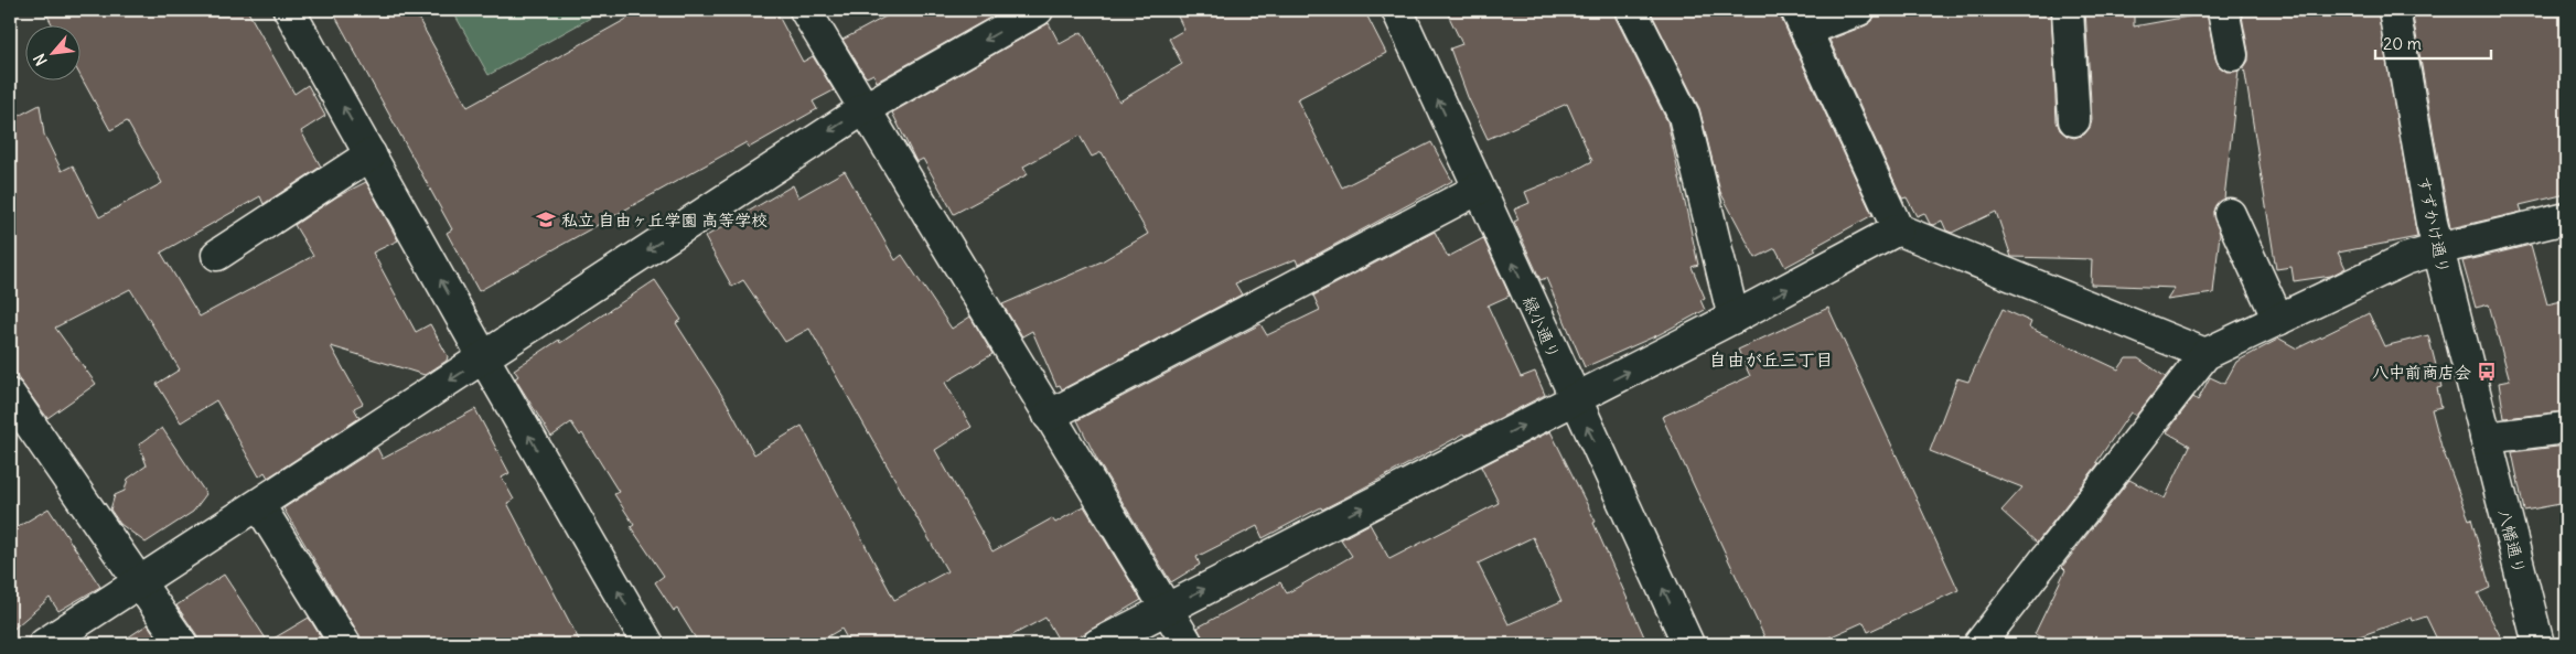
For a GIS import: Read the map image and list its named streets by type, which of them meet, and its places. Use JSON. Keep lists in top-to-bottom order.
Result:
{
  "streets": {
    "street": ["すずかけ通り", "緑小通り", "八幡通り"]
  },
  "crossings": [
    ["すずかけ通り", "八幡通り"]
  ],
  "districts": ["自由が丘三丁目"],
  "places": {
    "school or university": ["私立 自由ヶ丘学園 高等学校"],
    "bus stop": ["八中前商店会"]
  },
  "scale_bar": "20 m",
  "north": "bottom left"
}
